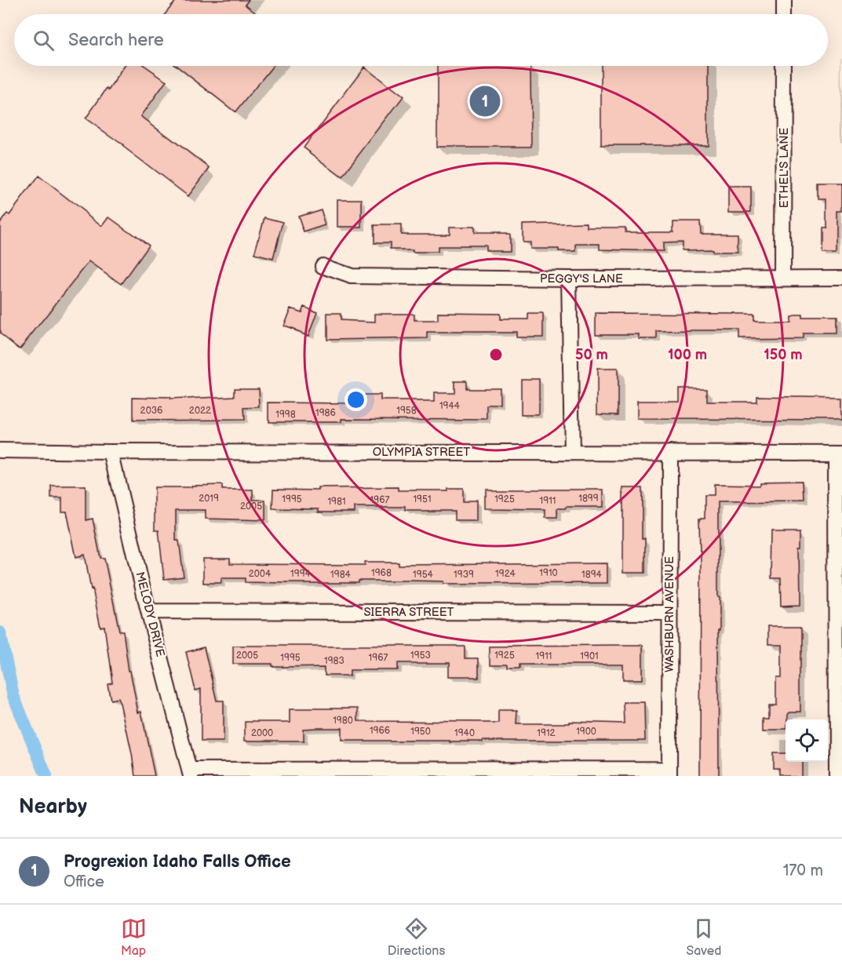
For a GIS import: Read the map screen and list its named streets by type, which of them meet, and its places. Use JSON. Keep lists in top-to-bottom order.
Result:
{
  "streets": {
    "street": [
      "ETHEL'S LANE",
      "PEGGY'S LANE",
      "OLYMPIA STREET",
      "SIERRA STREET",
      "MELODY DRIVE",
      "WASHBURN AVENUE"
    ]
  },
  "crossings": [
    ["ETHEL'S LANE", "PEGGY'S LANE"],
    ["OLYMPIA STREET", "MELODY DRIVE"],
    ["OLYMPIA STREET", "WASHBURN AVENUE"],
    ["SIERRA STREET", "MELODY DRIVE"],
    ["SIERRA STREET", "WASHBURN AVENUE"]
  ],
  "house_numbers": [
    "1944",
    "2036",
    "2022",
    "1958",
    "1986",
    "1998",
    "2019",
    "1899",
    "1995",
    "1951",
    "1925",
    "1967",
    "1911",
    "1981",
    "2005",
    "1968",
    "1910",
    "2004",
    "1994",
    "1924",
    "1984",
    "1954",
    "1939",
    "1894",
    "2005",
    "1953",
    "1925",
    "1911",
    "1901",
    "1995",
    "1967",
    "1983",
    "1980",
    "1966",
    "1950",
    "1900",
    "2000",
    "1940",
    "1912"
  ],
  "page": {
    "search": "Search here",
    "pins": "1",
    "heading": "Nearby",
    "list": [
      {
        "mark": "1",
        "name": "Progrexion Idaho Falls Office",
        "note": "Office",
        "value": "170 m"
      }
    ],
    "nav": ["Map", "Directions", "Saved"]
  },
  "rings": ["50 m", "100 m", "150 m"]
}
